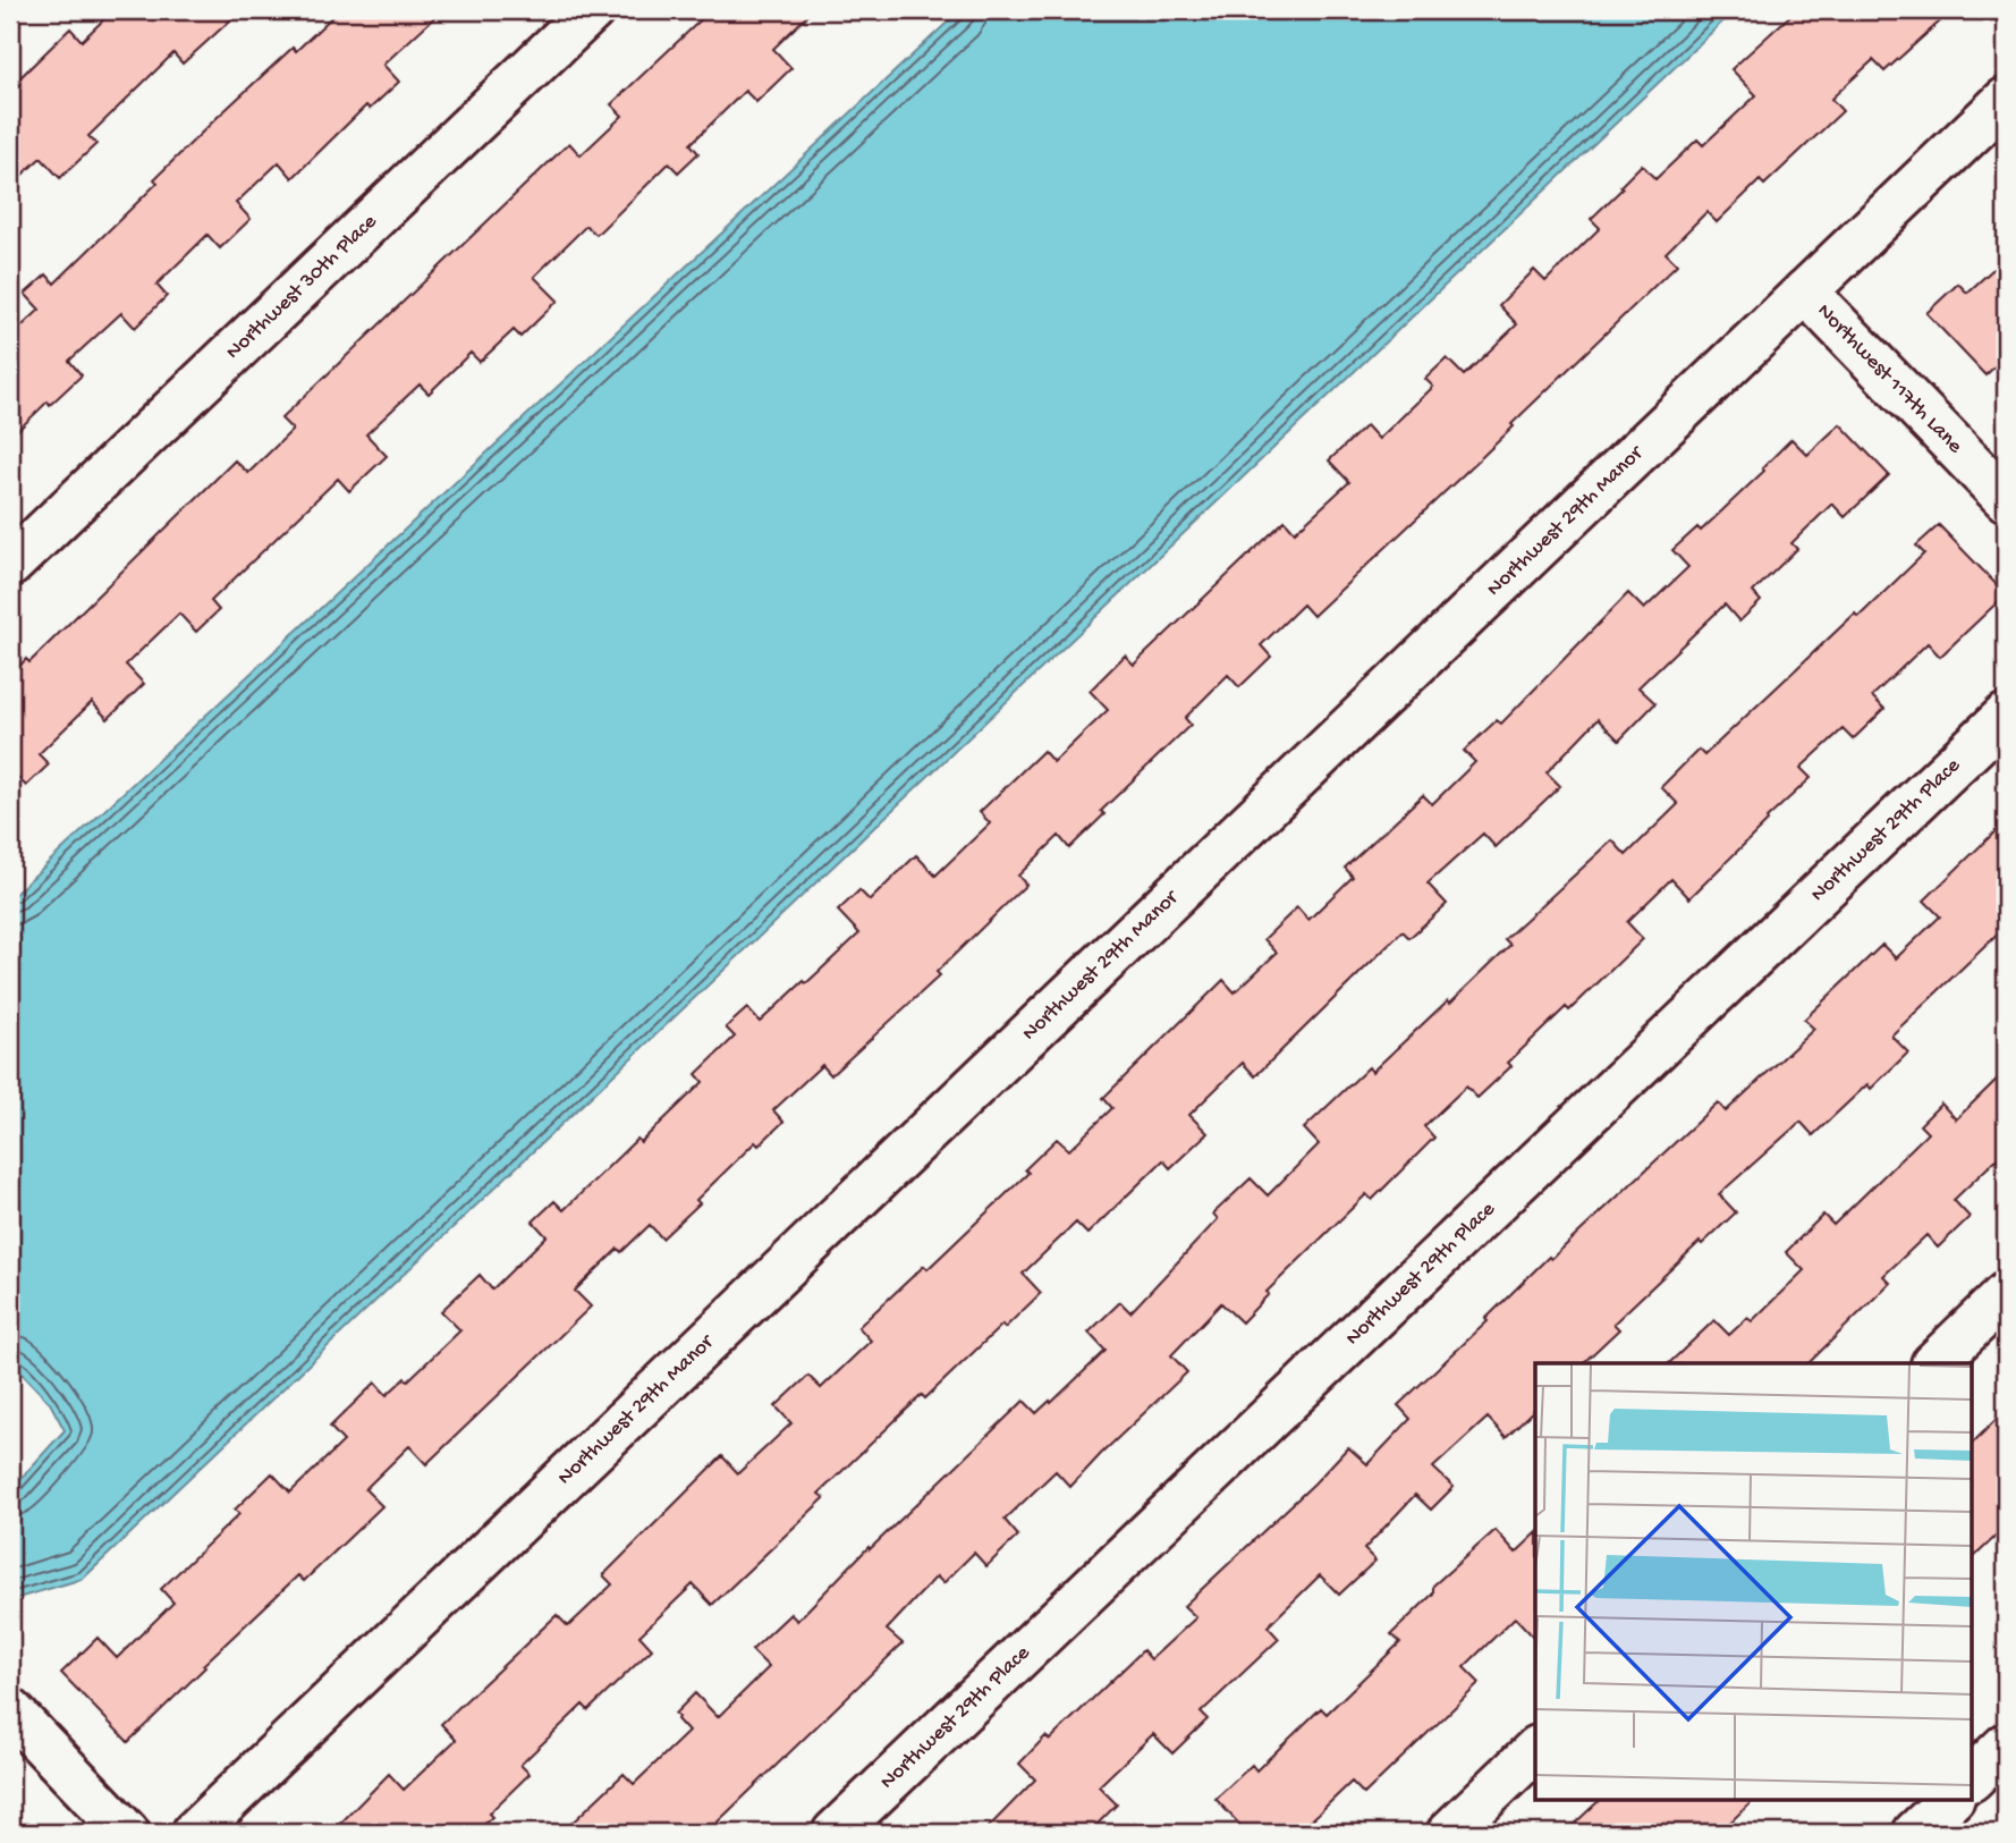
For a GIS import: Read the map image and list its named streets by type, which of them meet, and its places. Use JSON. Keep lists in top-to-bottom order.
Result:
{
  "streets": {
    "street": [
      "Northwest 30th Place",
      "Northwest 117th Lane",
      "Northwest 29th Manor",
      "Northwest 29th Place"
    ]
  },
  "crossings": [
    ["Northwest 117th Lane", "Northwest 29th Manor"]
  ]
}
